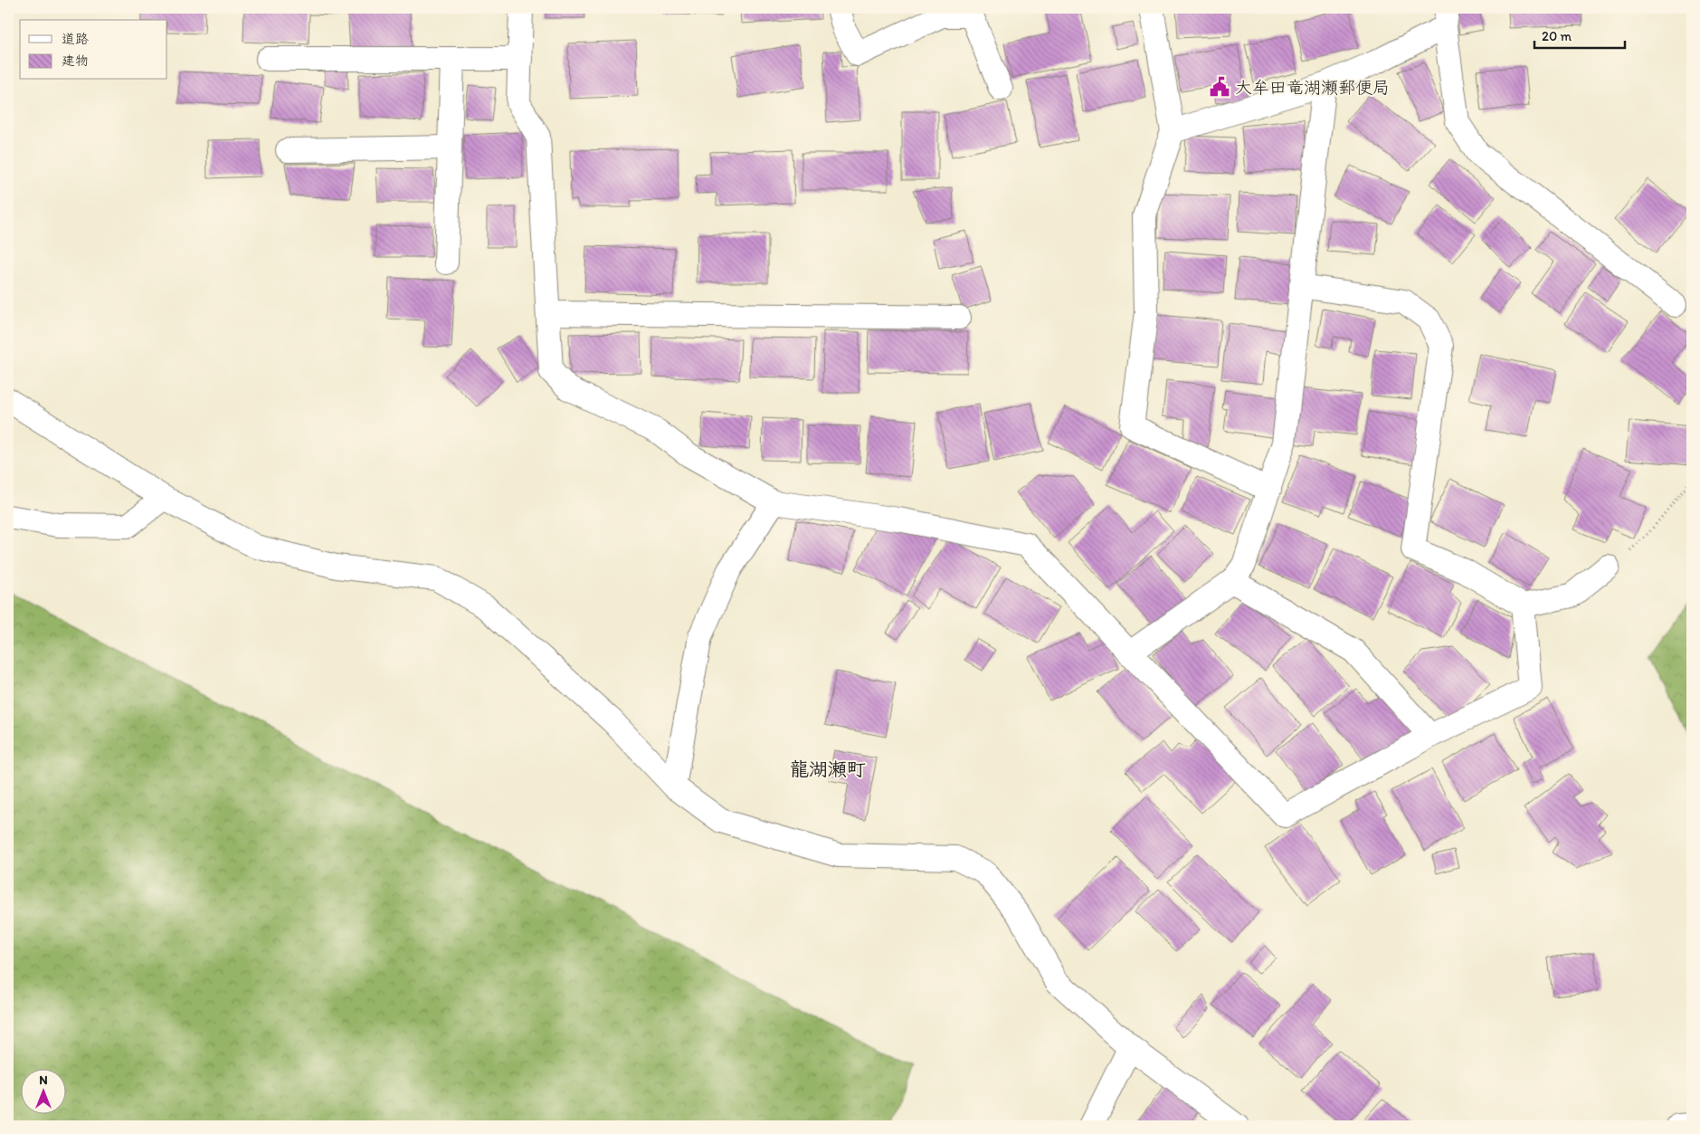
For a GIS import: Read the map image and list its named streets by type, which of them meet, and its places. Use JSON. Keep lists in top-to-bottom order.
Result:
{
  "districts": ["龍湖瀬町"],
  "places": {
    "public building": ["大牟田竜湖瀬郵便局"]
  },
  "legend": ["道路", "建物"],
  "scale_bar": "20 m",
  "north": "top"
}
